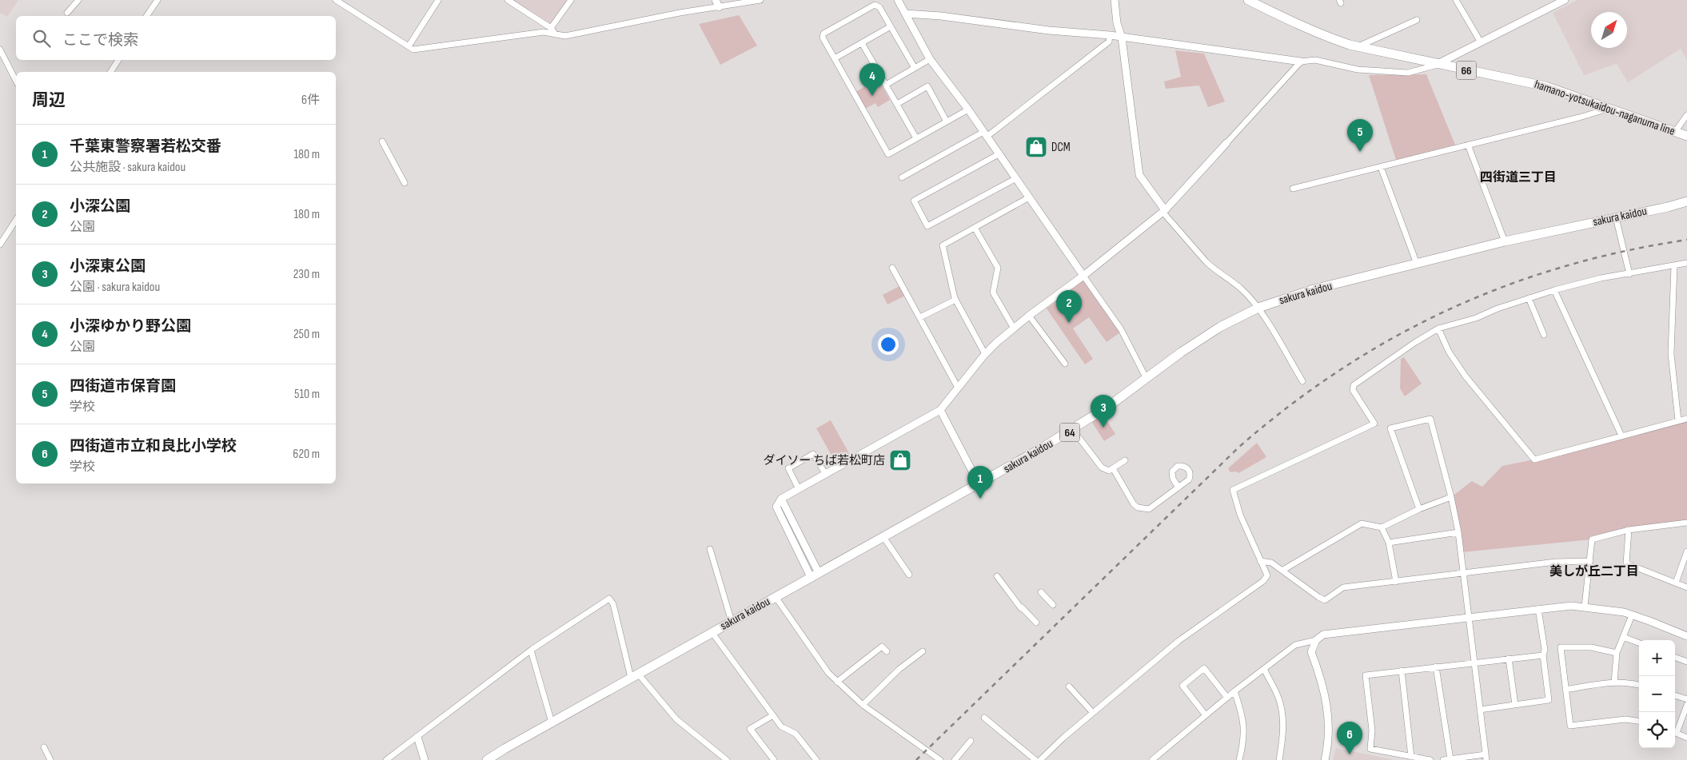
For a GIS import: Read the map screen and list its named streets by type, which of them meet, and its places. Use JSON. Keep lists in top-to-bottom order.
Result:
{
  "streets": {
    "main road": [
      "66",
      "hamano-yotsukaidou-naganuma line",
      "sakura kaidou",
      "64"
    ]
  },
  "districts": ["四街道三丁目", "美しが丘二丁目"],
  "places": {
    "shop": ["DCM", "ダイソー ちば若松町店"]
  },
  "north": "top right",
  "page": {
    "search": "ここで検索",
    "pins": [
      "4",
      "5",
      "2",
      "3",
      "1",
      "6"
    ],
    "heading": ["周辺", "6件"],
    "list": [
      {
        "mark": "1",
        "name": "千葉東警察署若松交番",
        "note": "公共施設 · sakura kaidou",
        "value": "180 m"
      },
      {
        "mark": "2",
        "name": "小深公園",
        "note": "公園",
        "value": "180 m"
      },
      {
        "mark": "3",
        "name": "小深東公園",
        "note": "公園 · sakura kaidou",
        "value": "230 m"
      },
      {
        "mark": "4",
        "name": "小深ゆかり野公園",
        "note": "公園",
        "value": "250 m"
      },
      {
        "mark": "5",
        "name": "四街道市保育園",
        "note": "学校",
        "value": "510 m"
      },
      {
        "mark": "6",
        "name": "四街道市立和良比小学校",
        "note": "学校",
        "value": "620 m"
      }
    ],
    "map_buttons": ["+", "−"]
  }
}
